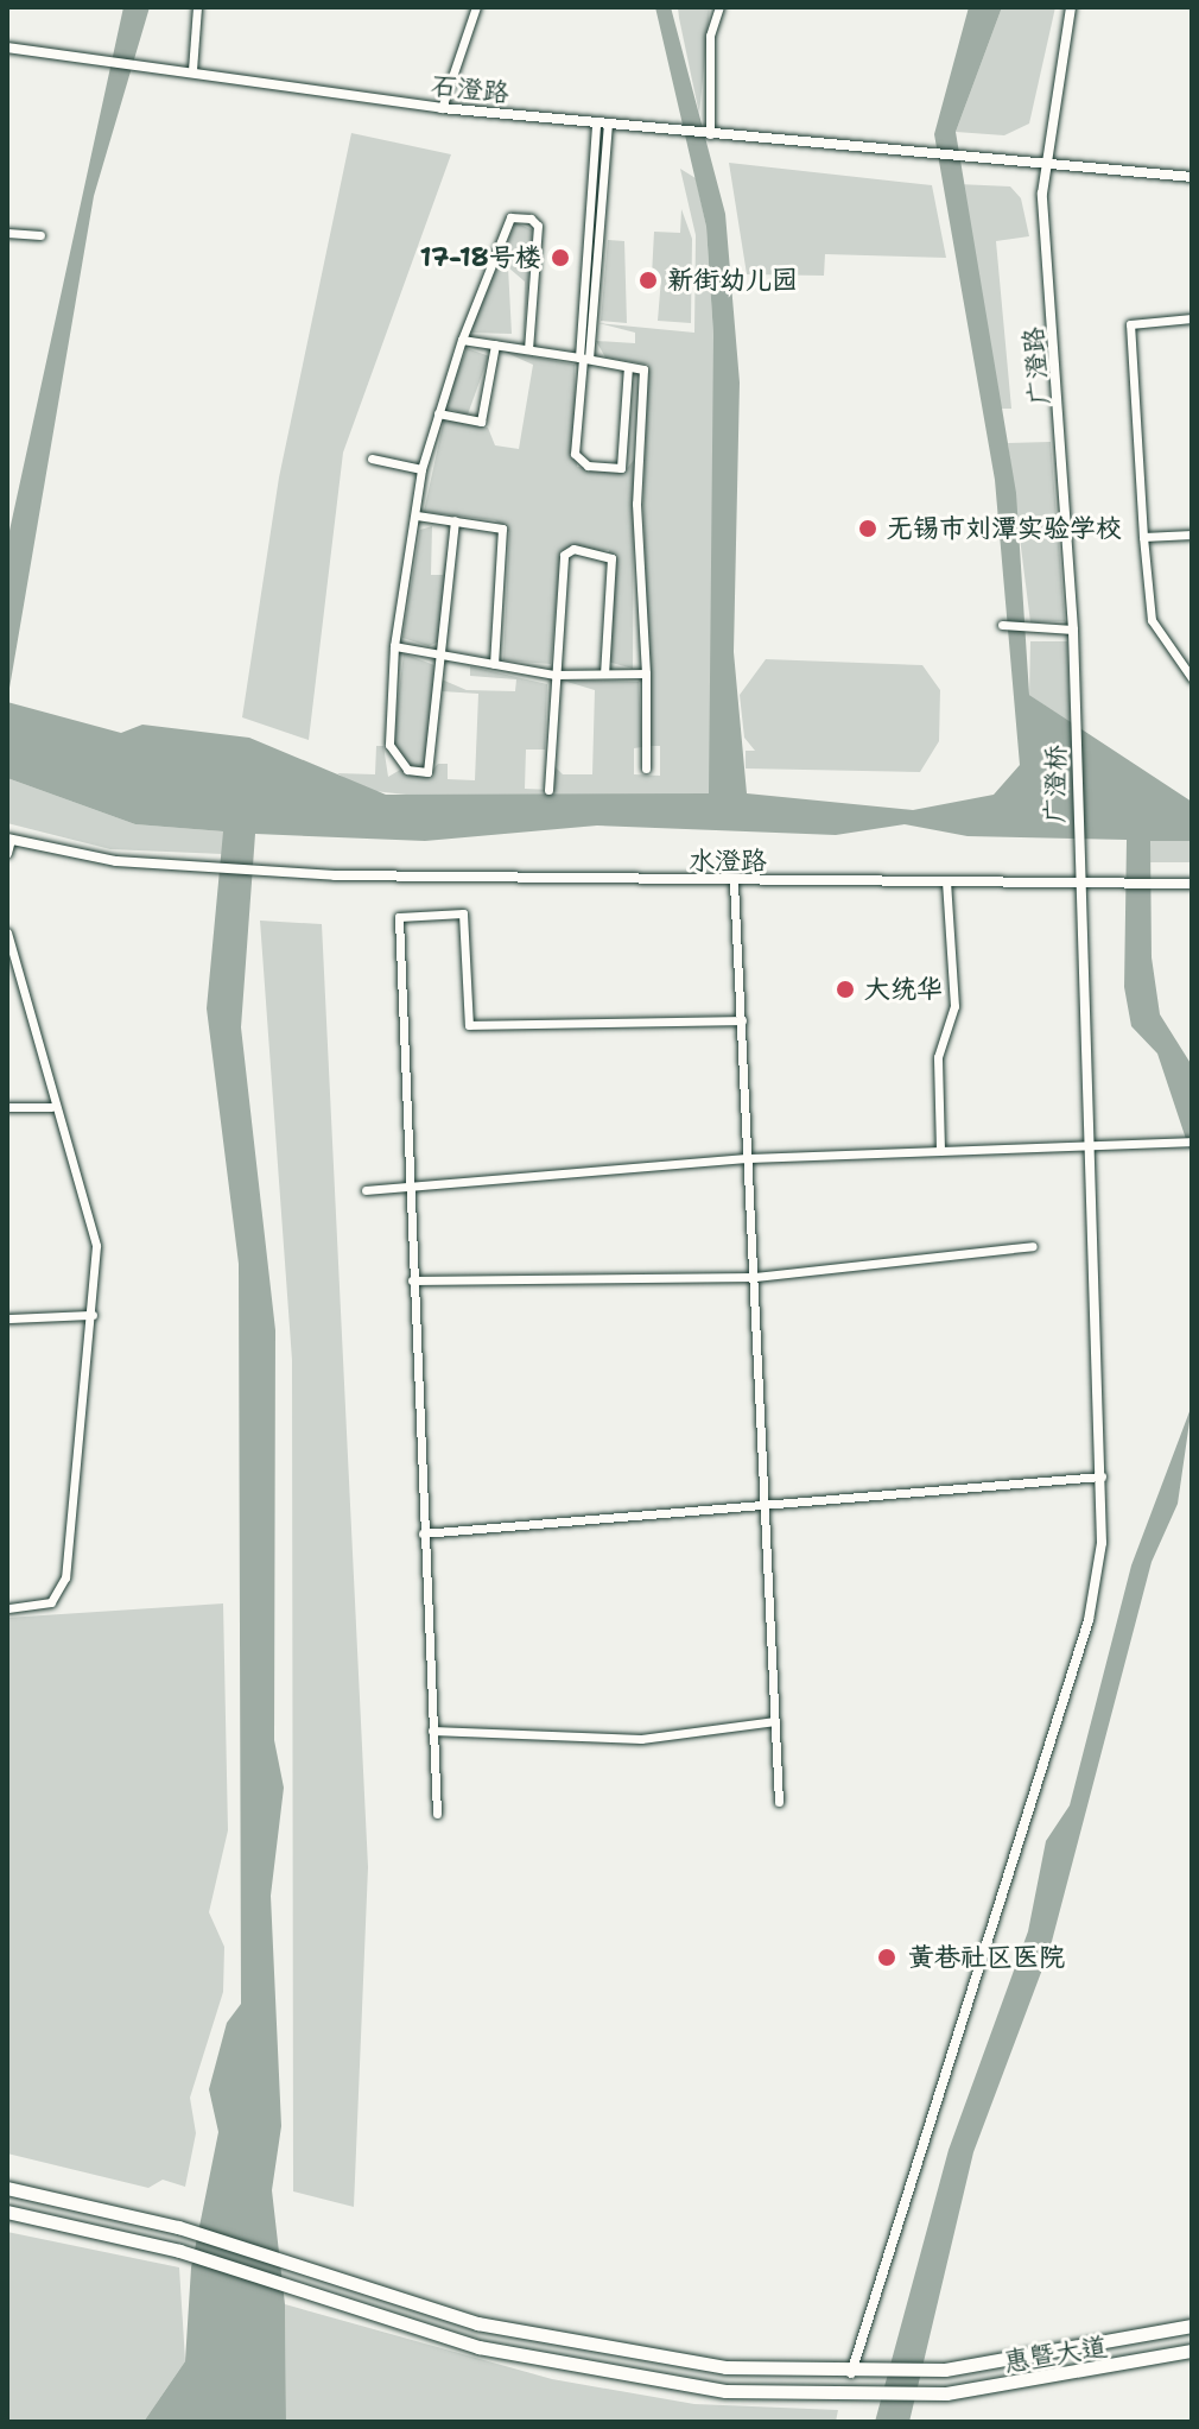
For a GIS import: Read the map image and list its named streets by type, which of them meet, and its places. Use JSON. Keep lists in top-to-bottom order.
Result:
{
  "streets": {
    "main road": ["惠暨大道"],
    "street": [
      "石澄路",
      "广澄路",
      "广澄桥",
      "水澄路"
    ]
  },
  "crossings": [
    ["石澄路", "广澄路"],
    ["广澄路", "广澄桥"],
    ["广澄桥", "水澄路"]
  ],
  "places": [
    "17-18号楼",
    "新街幼儿园",
    "无锡市刘潭实验学校",
    "大统华",
    "黄巷社区医院"
  ]
}
